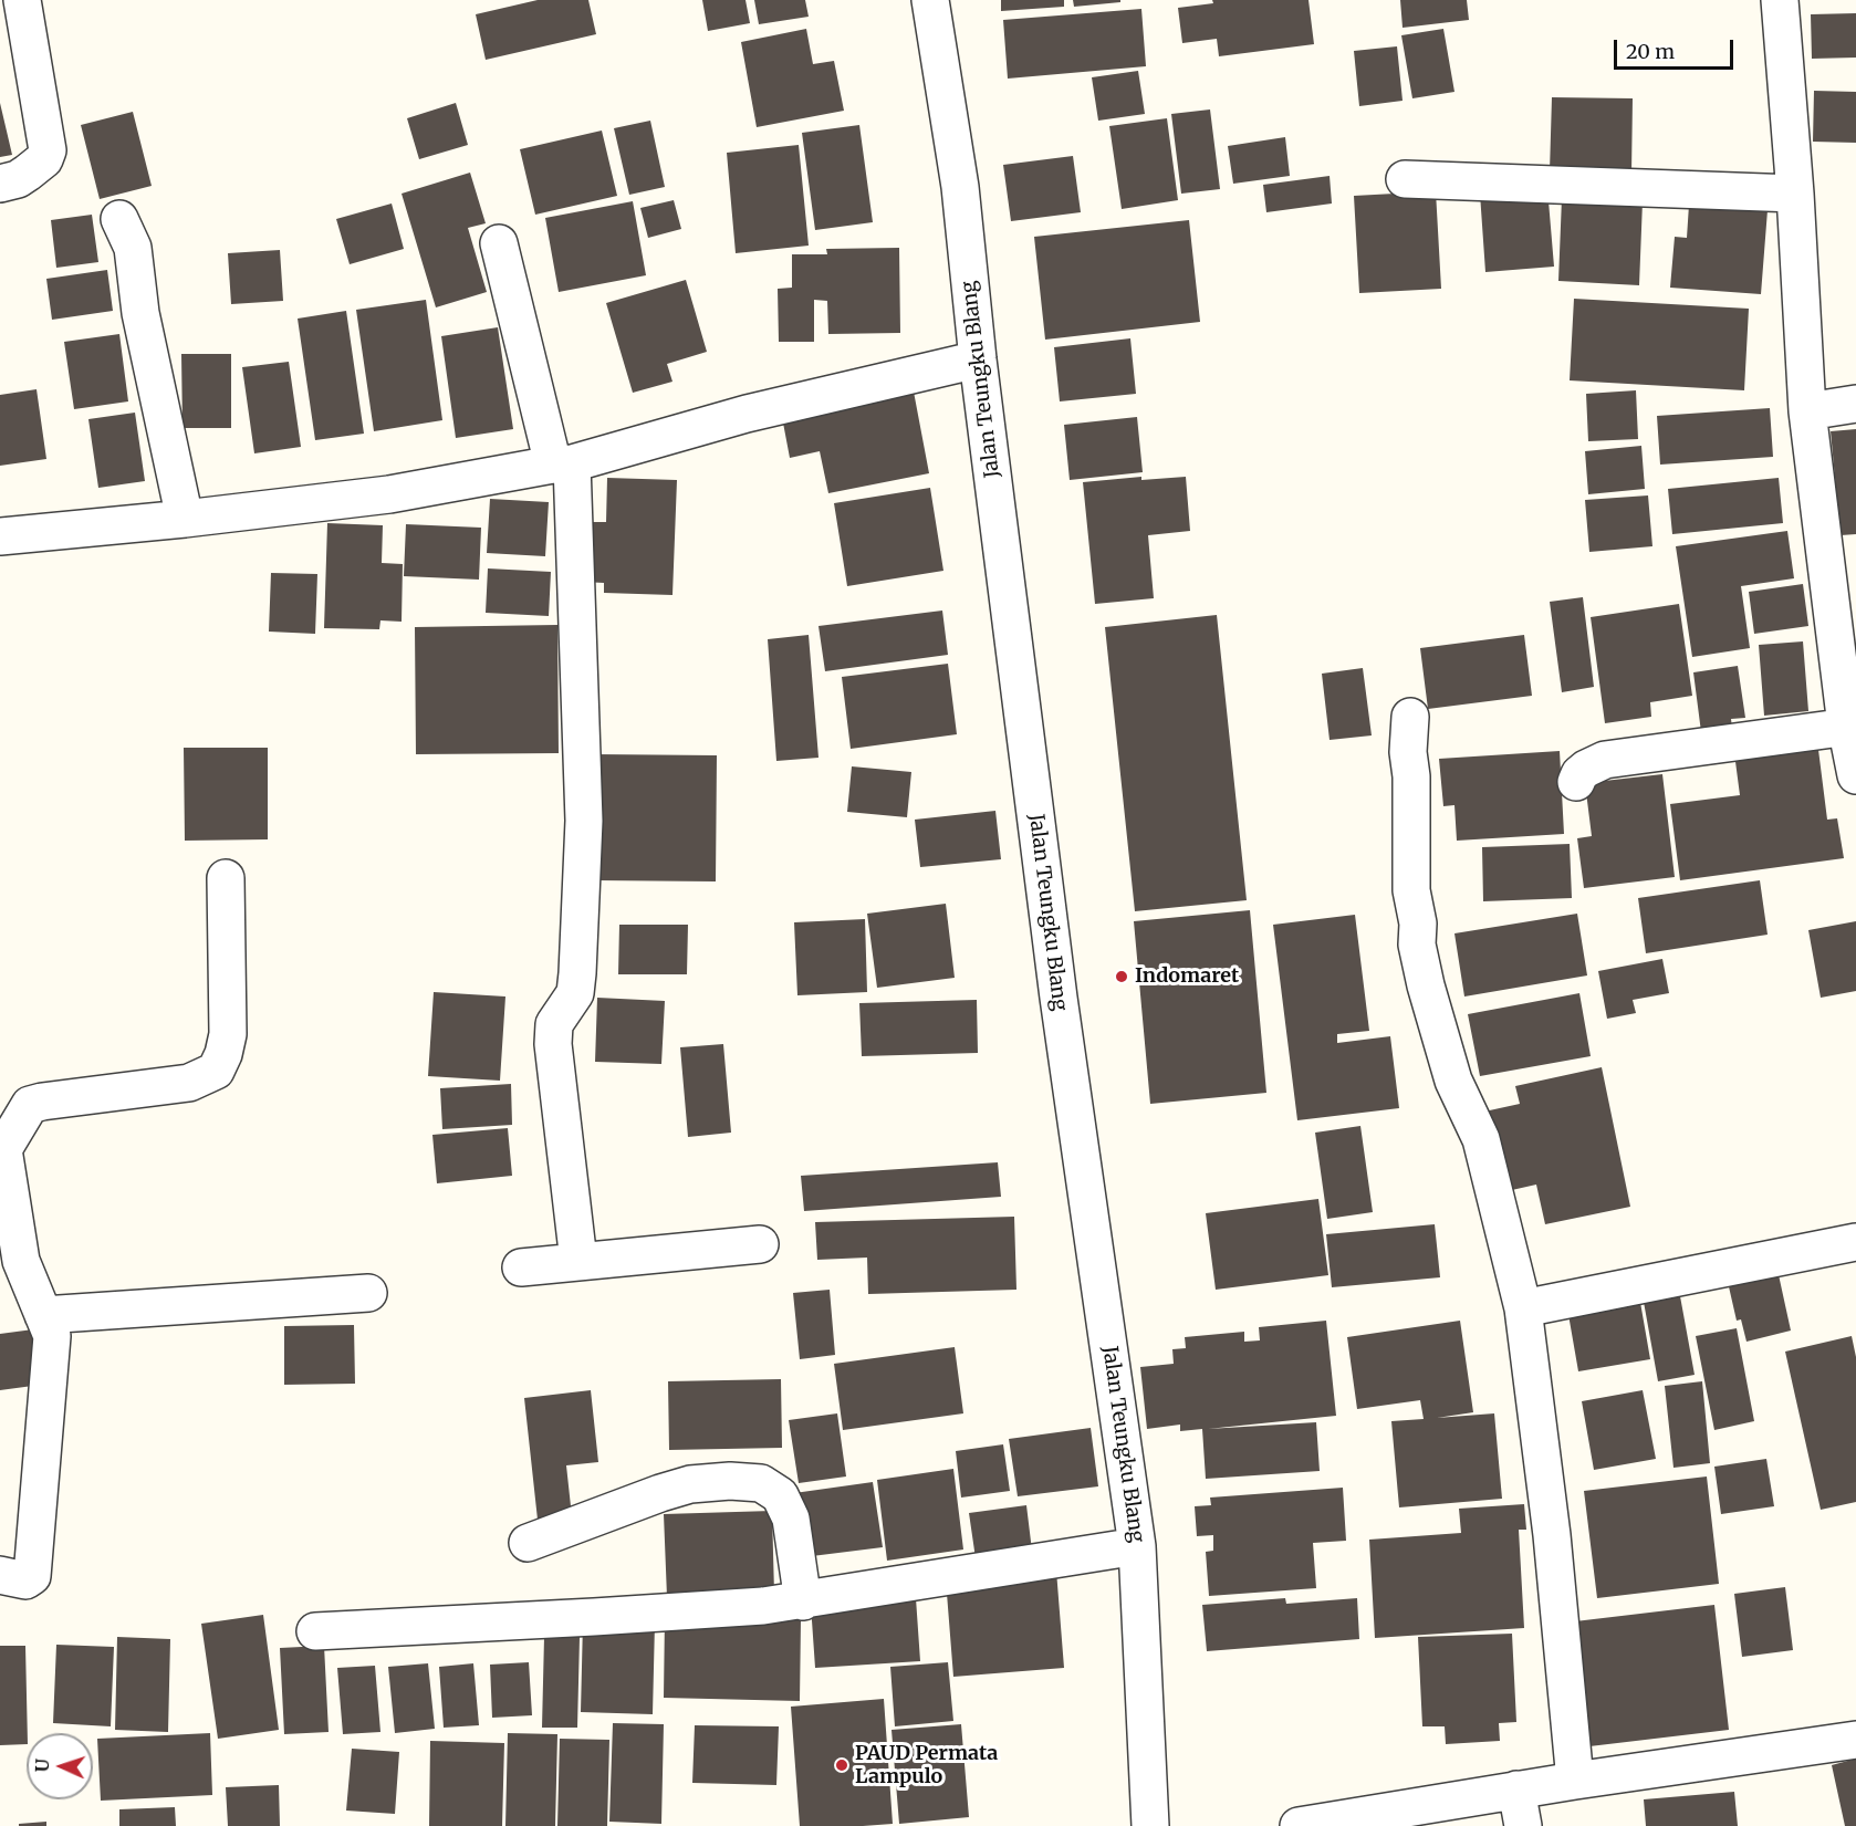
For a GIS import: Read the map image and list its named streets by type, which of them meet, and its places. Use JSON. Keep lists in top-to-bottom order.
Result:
{
  "streets": {
    "street": ["Jalan Teungku Blang"]
  },
  "places": ["Indomaret", "PAUD Permata Lampulo"],
  "scale_bar": "20 m",
  "north": "left"
}
